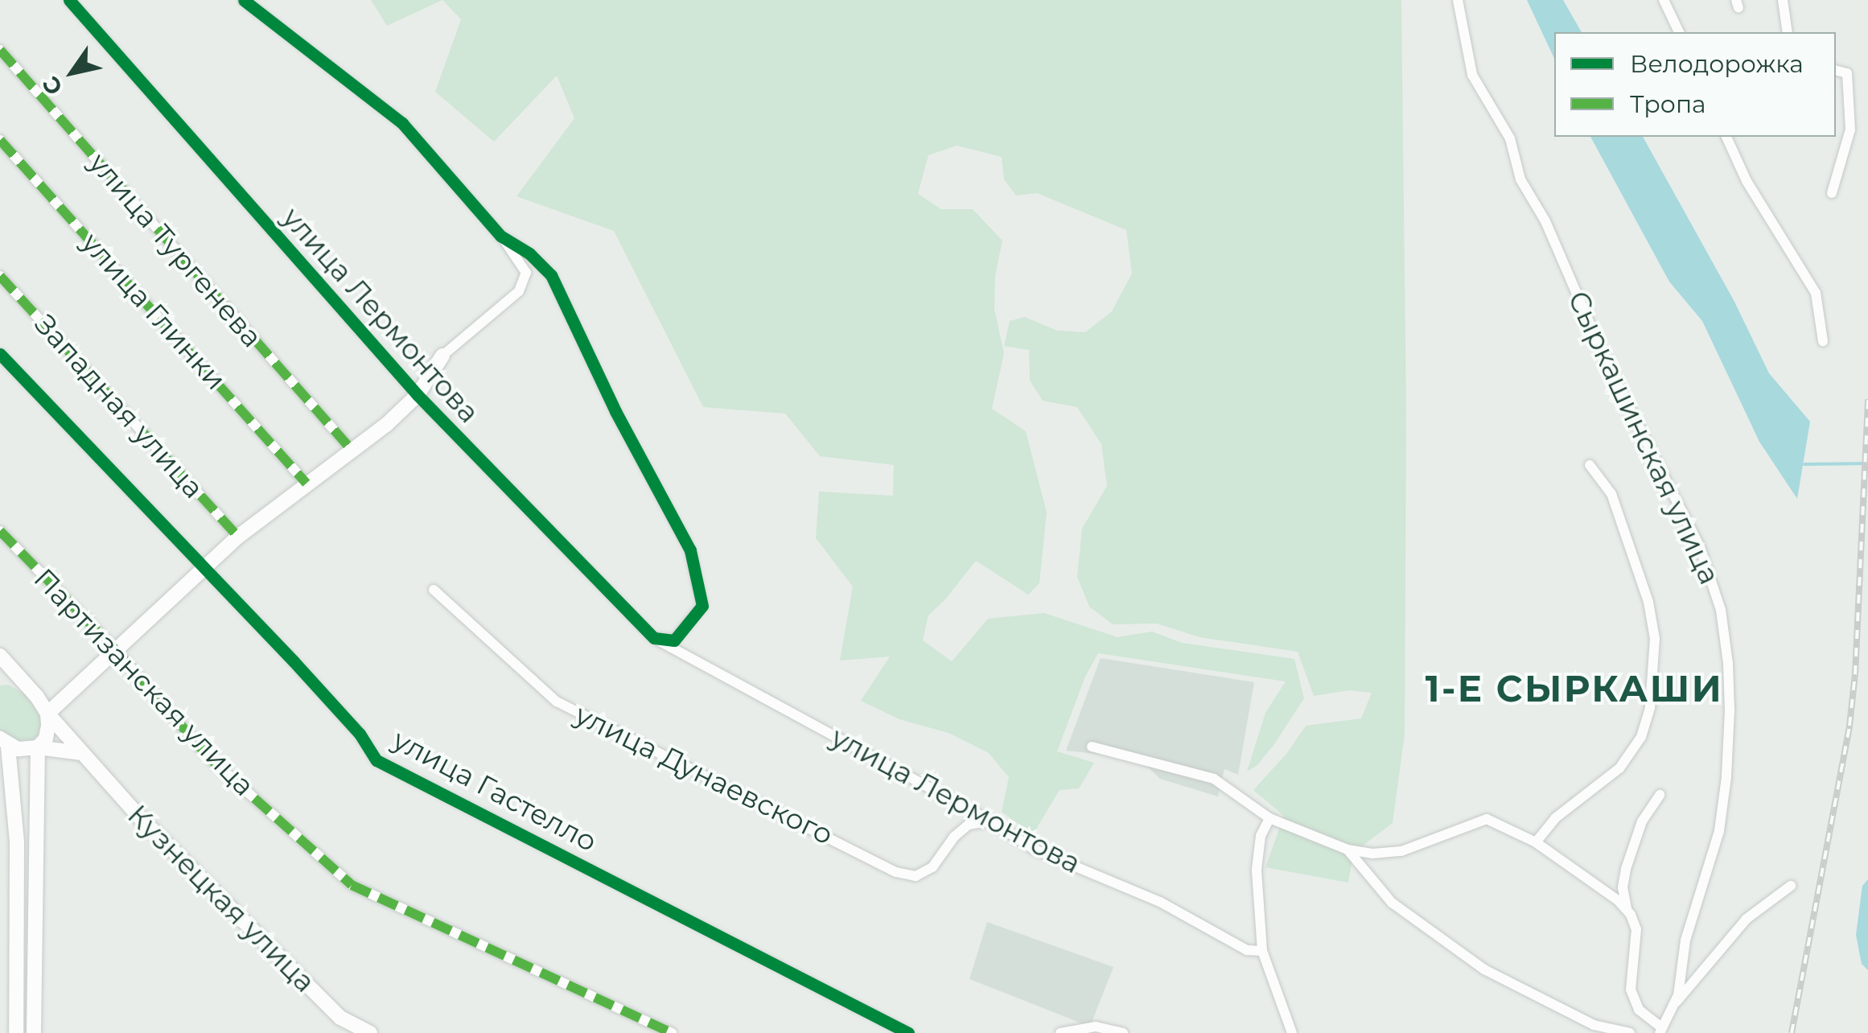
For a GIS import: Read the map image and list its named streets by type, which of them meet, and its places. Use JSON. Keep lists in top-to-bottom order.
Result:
{
  "streets": {
    "main road": ["Кузнецкая улица"],
    "street": [
      "улица Тургенева",
      "улица Глинки",
      "улица Лермонтова",
      "Западная улица",
      "Сыркашинская улица",
      "Партизанская улица",
      "улица Дунаевского",
      "улица Гастелло"
    ]
  },
  "crossings": [
    ["улица Лермонтова", "улица Дунаевского"]
  ],
  "districts": ["1-Е СЫРКАШИ"],
  "legend": ["Велодорожка", "Тропа"],
  "north": "bottom left"
}
